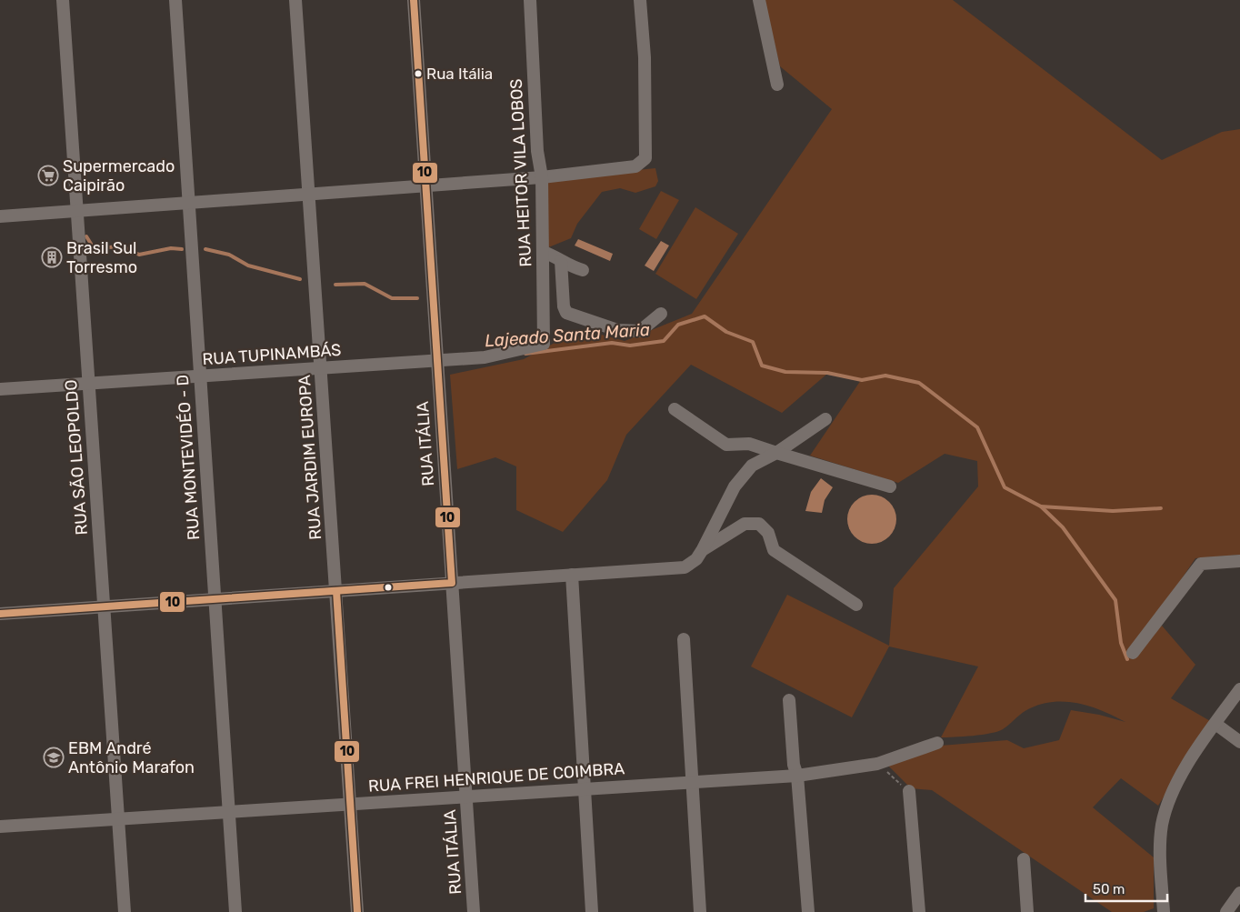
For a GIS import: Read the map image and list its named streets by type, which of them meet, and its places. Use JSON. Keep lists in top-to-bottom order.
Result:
{
  "streets": {
    "street": [
      "RUA HEITOR VILA LOBOS",
      "RUA TUPINAMBÁS",
      "RUA ITÁLIA",
      "RUA SÃO LEOPOLDO",
      "RUA MONTEVIDÉO - D",
      "RUA JARDIM EUROPA",
      "RUA FREI HENRIQUE DE COIMBRA"
    ]
  },
  "crossings": [
    ["RUA HEITOR VILA LOBOS", "RUA TUPINAMBÁS"],
    ["RUA TUPINAMBÁS", "RUA ITÁLIA"],
    ["RUA TUPINAMBÁS", "RUA SÃO LEOPOLDO"],
    ["RUA TUPINAMBÁS", "RUA MONTEVIDÉO - D"],
    ["RUA TUPINAMBÁS", "RUA JARDIM EUROPA"],
    ["RUA ITÁLIA", "RUA FREI HENRIQUE DE COIMBRA"],
    ["RUA SÃO LEOPOLDO", "RUA FREI HENRIQUE DE COIMBRA"],
    ["RUA MONTEVIDÉO - D", "RUA FREI HENRIQUE DE COIMBRA"],
    ["RUA JARDIM EUROPA", "RUA FREI HENRIQUE DE COIMBRA"]
  ],
  "water": ["Lajeado Santa Maria"],
  "places": {
    "other": ["Rua Itália"],
    "supermarket": ["Supermercado Caipirão"],
    "building": ["Brasil Sul Torresmo"],
    "school or university": ["EBM André Antônio Marafon"]
  },
  "lines": ["transit line 10"],
  "scale_bar": "50 m"
}
